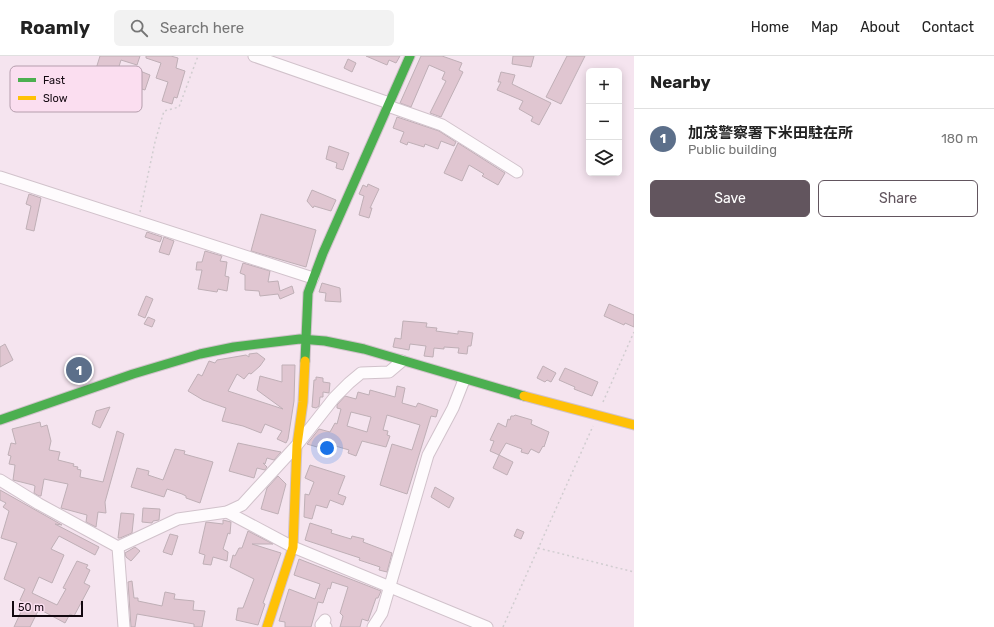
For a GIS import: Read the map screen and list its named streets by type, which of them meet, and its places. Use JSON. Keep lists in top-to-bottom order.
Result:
{
  "legend": ["Fast", "Slow"],
  "scale_bar": "50 m",
  "page": {
    "header": "Roamly",
    "search": "Search here",
    "nav": [
      "Home",
      "Map",
      "About",
      "Contact"
    ],
    "heading": "Nearby",
    "map_buttons": ["+", "−"],
    "list": [
      {
        "mark": "1",
        "name": "加茂警察署下米田駐在所",
        "note": "Public building",
        "value": "180 m"
      }
    ],
    "buttons": ["Save", "Share"],
    "pins": "1",
    "scale": "50 m"
  }
}
